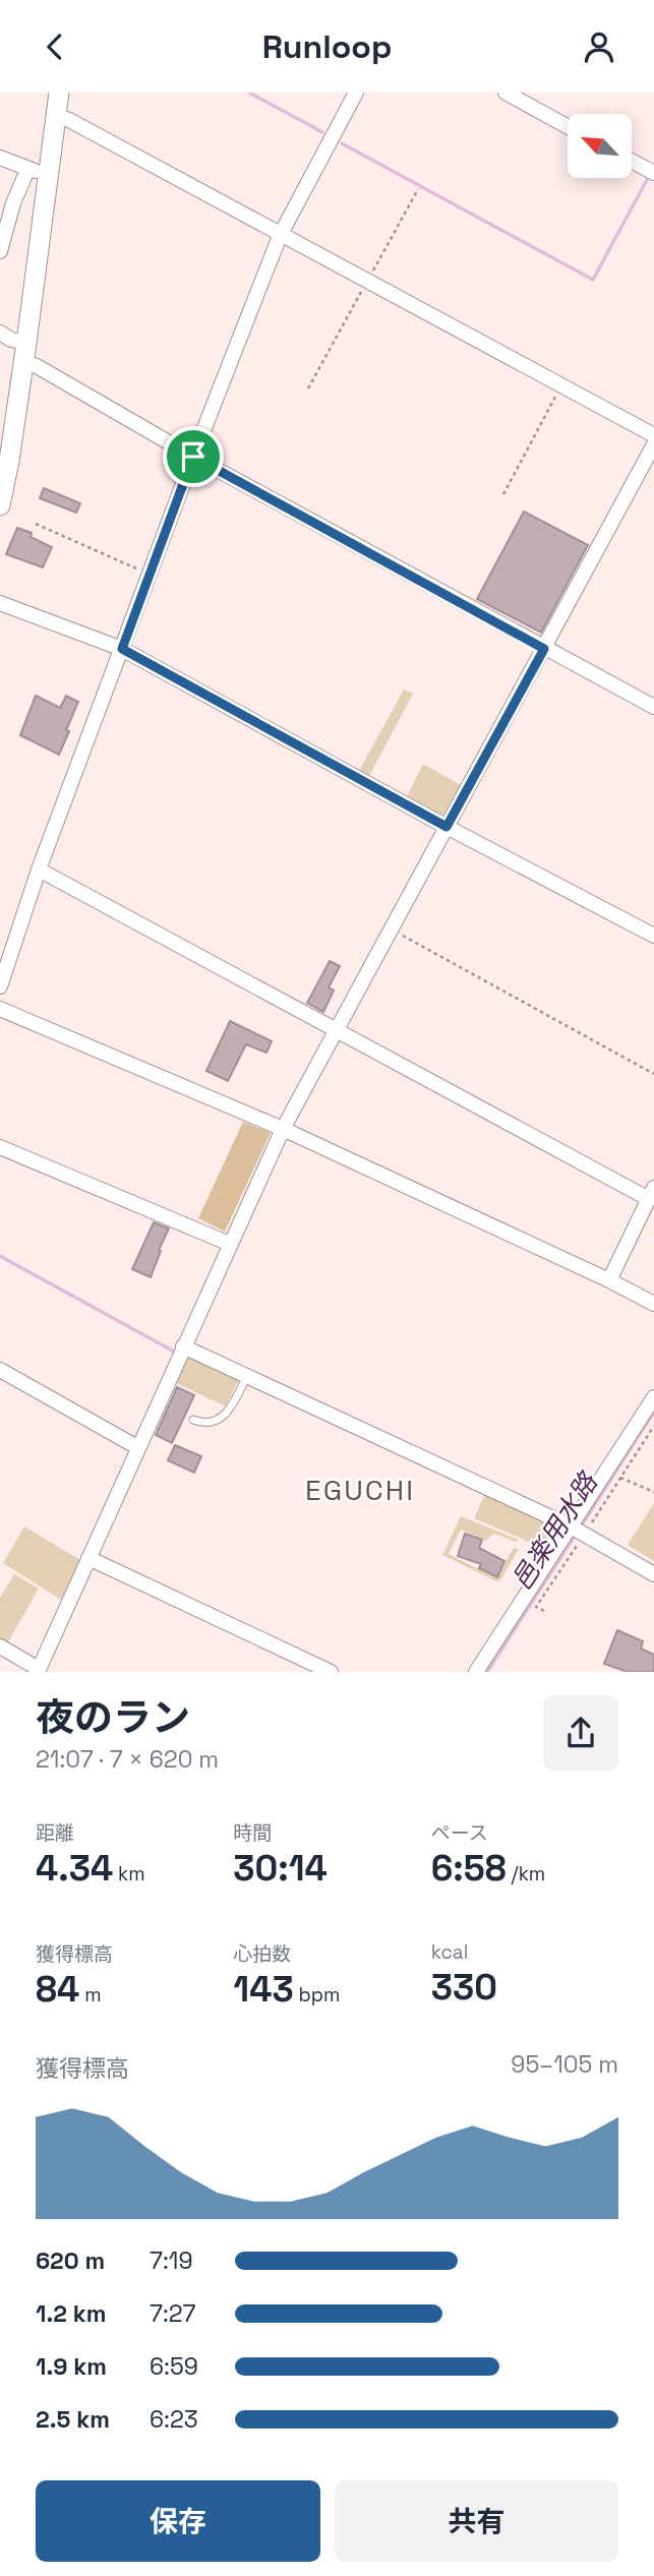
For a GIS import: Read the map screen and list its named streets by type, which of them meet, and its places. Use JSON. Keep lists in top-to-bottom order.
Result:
{
  "districts": ["EGUCHI"],
  "water": ["邑楽用水路"],
  "north": "top left",
  "page": {
    "header": "Runloop",
    "heading": ["夜のラン", "21:07 · 7 × 620 m"],
    "stats": [
      ["距離", "4.34 km"],
      ["時間", "30:14"],
      ["ペース", "6:58 /km"],
      ["獲得標高", "84 m"],
      ["心拍数", "143 bpm"],
      ["kcal", "330"]
    ],
    "chart": ["獲得標高", "95–105 m"],
    "list": [
      {
        "name": "620 m",
        "note": "7:19"
      },
      {
        "name": "1.2 km",
        "note": "7:27"
      },
      {
        "name": "1.9 km",
        "note": "6:59"
      },
      {
        "name": "2.5 km",
        "note": "6:23"
      }
    ],
    "buttons": ["保存", "共有"]
  }
}
